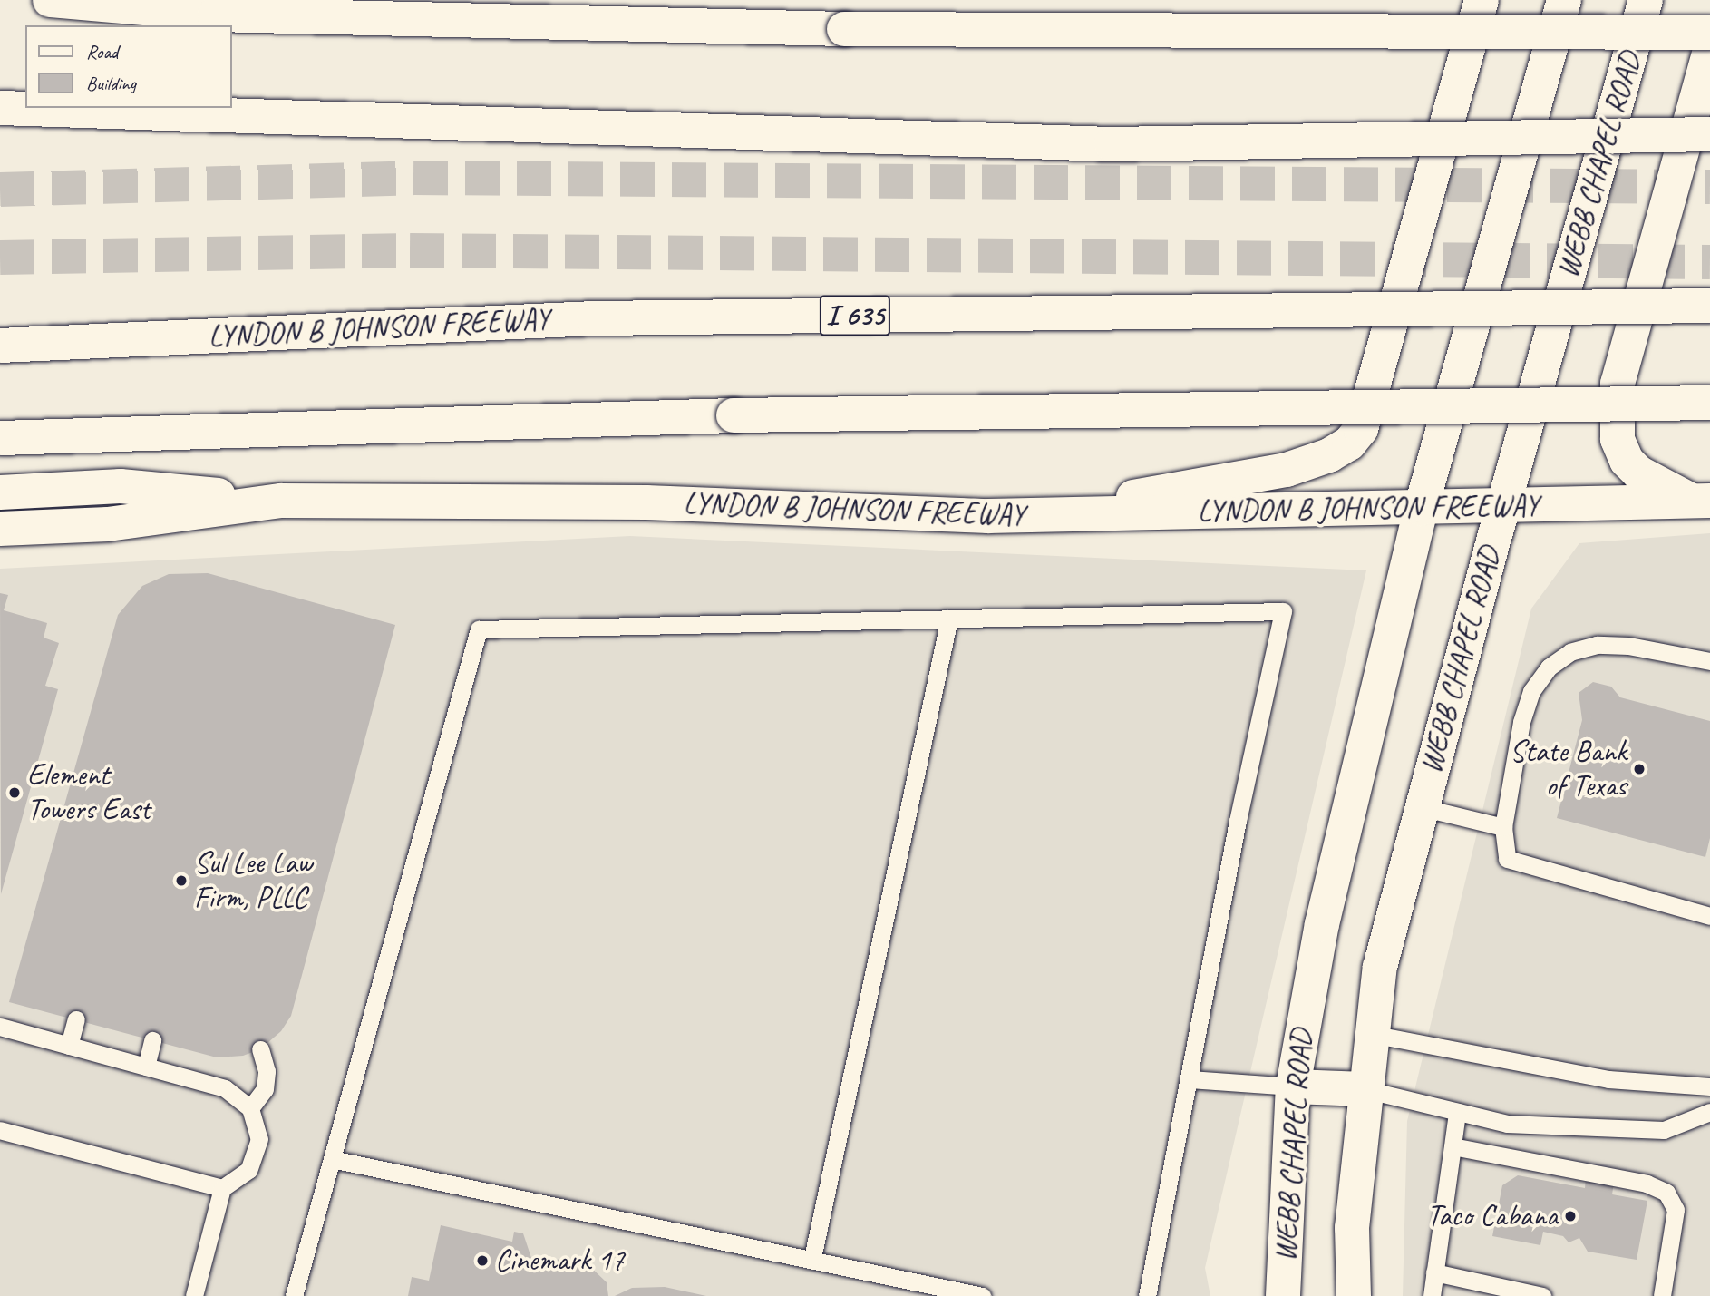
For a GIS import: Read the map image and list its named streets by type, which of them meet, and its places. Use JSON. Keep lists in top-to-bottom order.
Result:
{
  "streets": {
    "main road": ["WEBB CHAPEL ROAD", "I 635", "LYNDON B JOHNSON FREEWAY"]
  },
  "crossings": [
    ["WEBB CHAPEL ROAD", "LYNDON B JOHNSON FREEWAY"]
  ],
  "places": [
    "State Bank of Texas",
    "Element Towers East",
    "Sul Lee Law Firm, PLLC",
    "Taco Cabana",
    "Cinemark 17"
  ],
  "legend": ["Road", "Building"]
}
